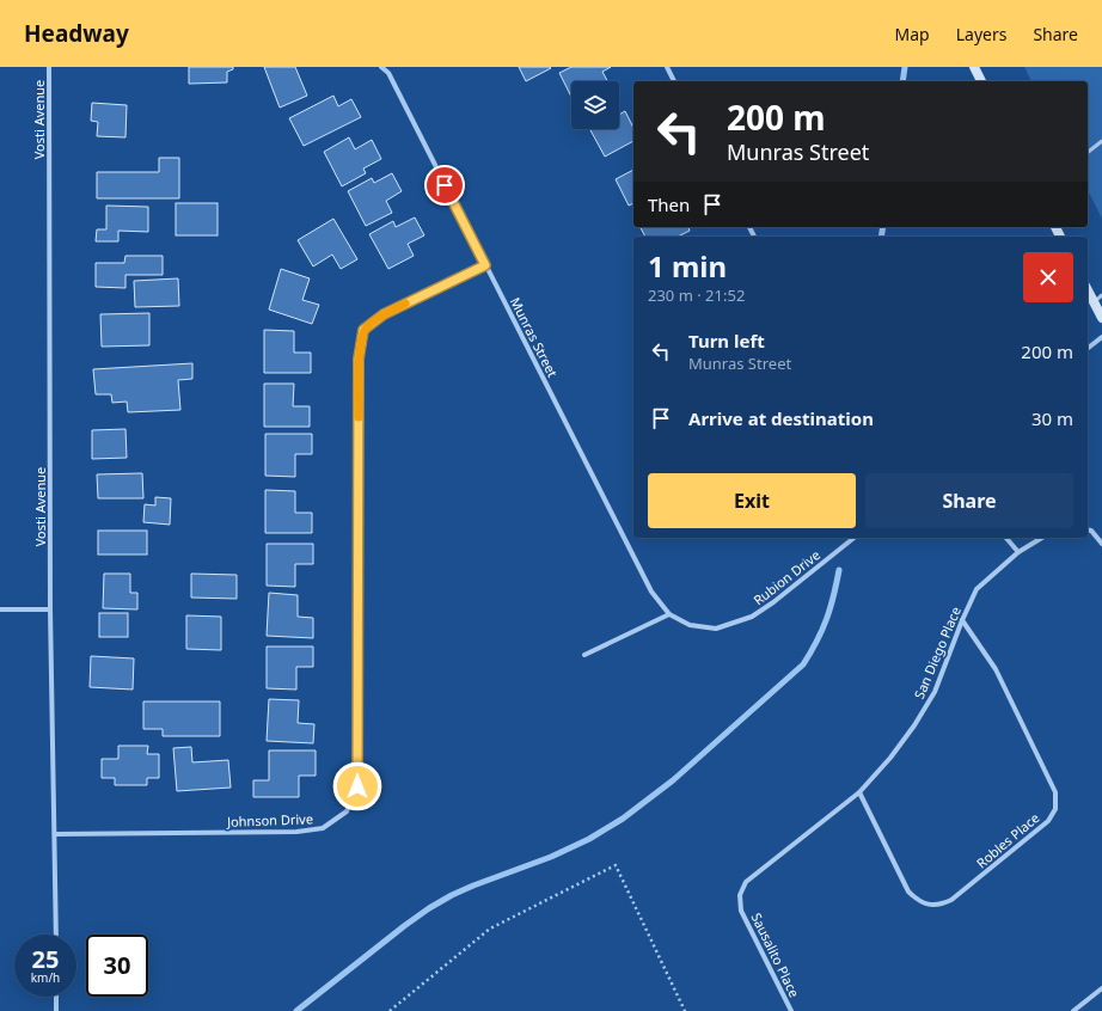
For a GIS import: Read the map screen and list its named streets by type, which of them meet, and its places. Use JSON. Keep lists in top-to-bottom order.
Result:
{
  "streets": {
    "street": [
      "Vosti Avenue",
      "Munras Street",
      "Rubion Drive",
      "San Diego Place",
      "Johnson Drive",
      "Robles Place",
      "Sausalito Place"
    ]
  },
  "crossings": [
    ["Vosti Avenue", "Johnson Drive"],
    ["Munras Street", "Rubion Drive"],
    ["Munras Street", "Johnson Drive"],
    ["San Diego Place", "Robles Place"],
    ["San Diego Place", "Sausalito Place"]
  ],
  "page": {
    "header": "Headway",
    "nav": ["Map", "Layers", "Share"],
    "turn": ["200 m", "Munras Street"],
    "then": "Then",
    "heading": ["1 min", "230 m · 21:52"],
    "list": [
      {
        "name": "Turn left",
        "note": "Munras Street",
        "value": "200 m"
      },
      {
        "name": "Arrive at destination",
        "value": "30 m"
      }
    ],
    "buttons": ["Exit", "Share"],
    "speed": "25 km/h",
    "limit": "30"
  }
}
